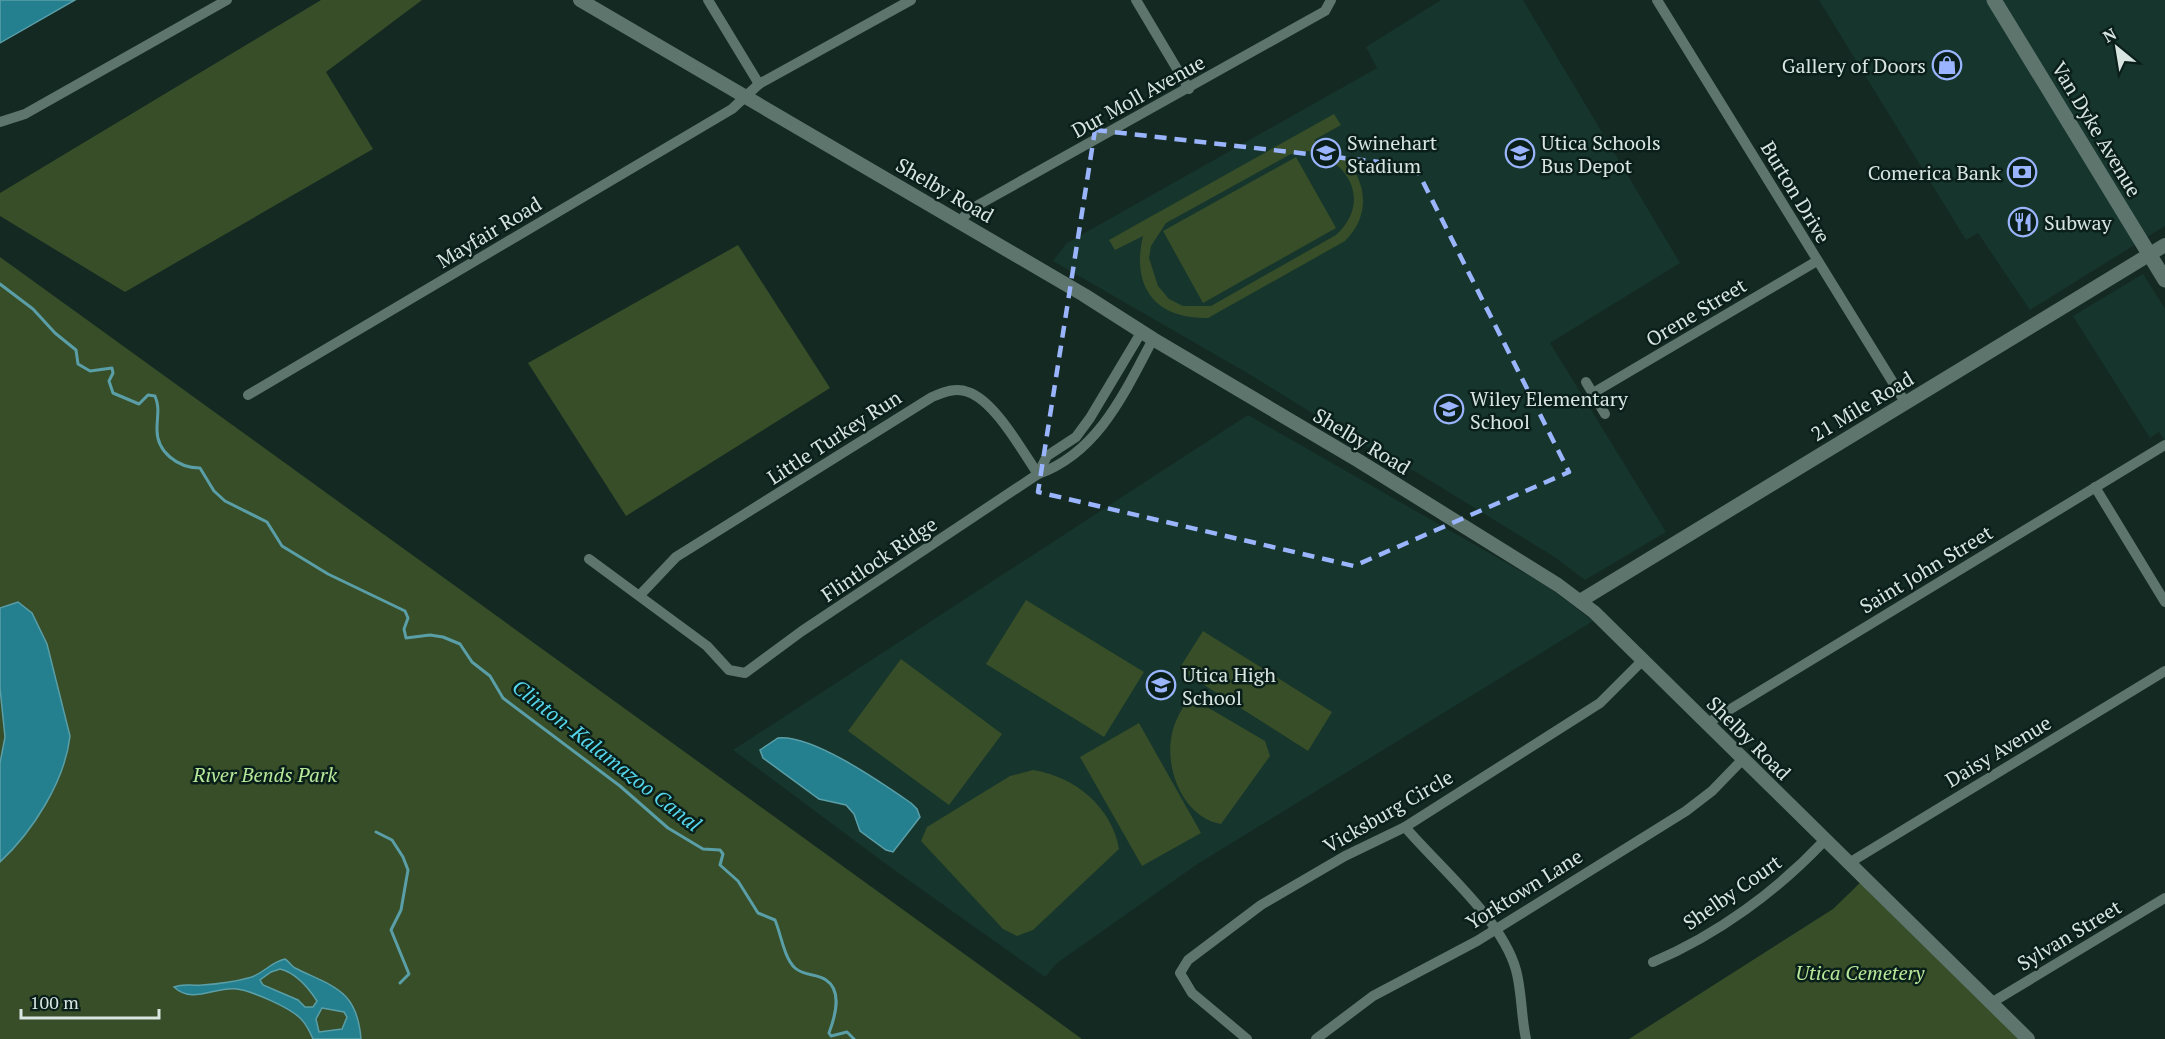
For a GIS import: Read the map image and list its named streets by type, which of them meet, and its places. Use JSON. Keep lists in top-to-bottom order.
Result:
{
  "streets": {
    "main road": ["Van Dyke Avenue"],
    "street": [
      "Dur Moll Avenue",
      "Shelby Road",
      "Burton Drive",
      "Mayfair Road",
      "Orene Street",
      "21 Mile Road",
      "Little Turkey Run",
      "Flintlock Ridge",
      "Saint John Street",
      "Daisy Avenue",
      "Vicksburg Circle",
      "Yorktown Lane",
      "Shelby Court",
      "Sylvan Street"
    ]
  },
  "crossings": [
    ["Dur Moll Avenue", "Shelby Road"],
    ["Van Dyke Avenue", "21 Mile Road"],
    ["Shelby Road", "Mayfair Road"],
    ["Shelby Road", "21 Mile Road"],
    ["Shelby Road", "Flintlock Ridge"],
    ["Shelby Road", "Saint John Street"],
    ["Shelby Road", "Daisy Avenue"],
    ["Shelby Road", "Vicksburg Circle"],
    ["Shelby Road", "Yorktown Lane"],
    ["Shelby Road", "Shelby Court"],
    ["Shelby Road", "Sylvan Street"],
    ["Burton Drive", "Orene Street"],
    ["Burton Drive", "21 Mile Road"],
    ["Little Turkey Run", "Flintlock Ridge"]
  ],
  "water": ["Clinton-Kalamazoo Canal"],
  "parks": ["River Bends Park", "Utica Cemetery"],
  "places": {
    "shop": ["Gallery of Doors"],
    "school or university": [
      "Swinehart Stadium",
      "Utica Schools Bus Depot",
      "Wiley Elementary School",
      "Utica High School"
    ],
    "bank": ["Comerica Bank"],
    "restaurant": ["Subway"]
  },
  "scale_bar": "100 m",
  "north": "top left"
}
